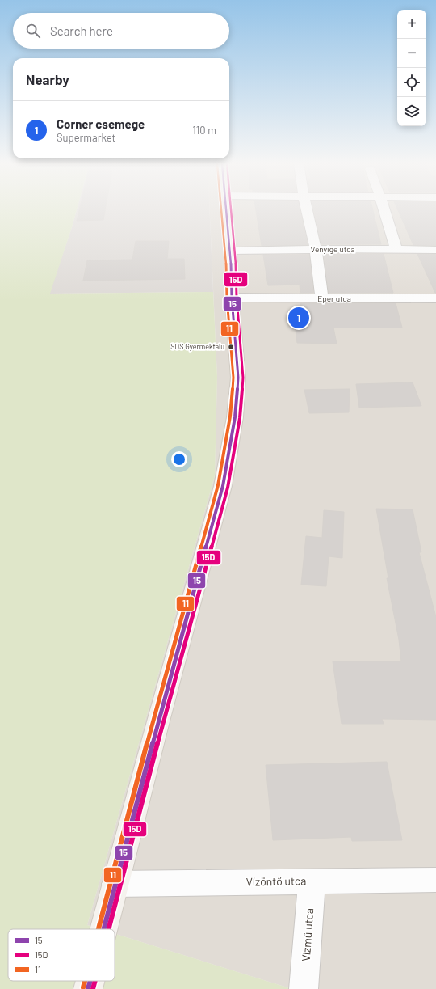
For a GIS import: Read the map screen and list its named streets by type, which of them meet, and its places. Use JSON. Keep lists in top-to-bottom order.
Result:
{
  "streets": {
    "street": [
      "Venyige utca",
      "Eper utca",
      "Vízöntő utca",
      "Vízmű utca"
    ]
  },
  "crossings": [
    ["Vízöntő utca", "Vízmű utca"]
  ],
  "places": ["SOS Gyermekfalu"],
  "lines": ["transit line 15", "transit line 15D", "transit line 11"],
  "legend": ["15", "15D", "11"],
  "page": {
    "map_buttons": ["+", "−"],
    "search": "Search here",
    "heading": "Nearby",
    "list": [
      {
        "mark": "1",
        "name": "Corner csemege",
        "note": "Supermarket",
        "value": "110 m"
      }
    ],
    "pins": "1"
  }
}
